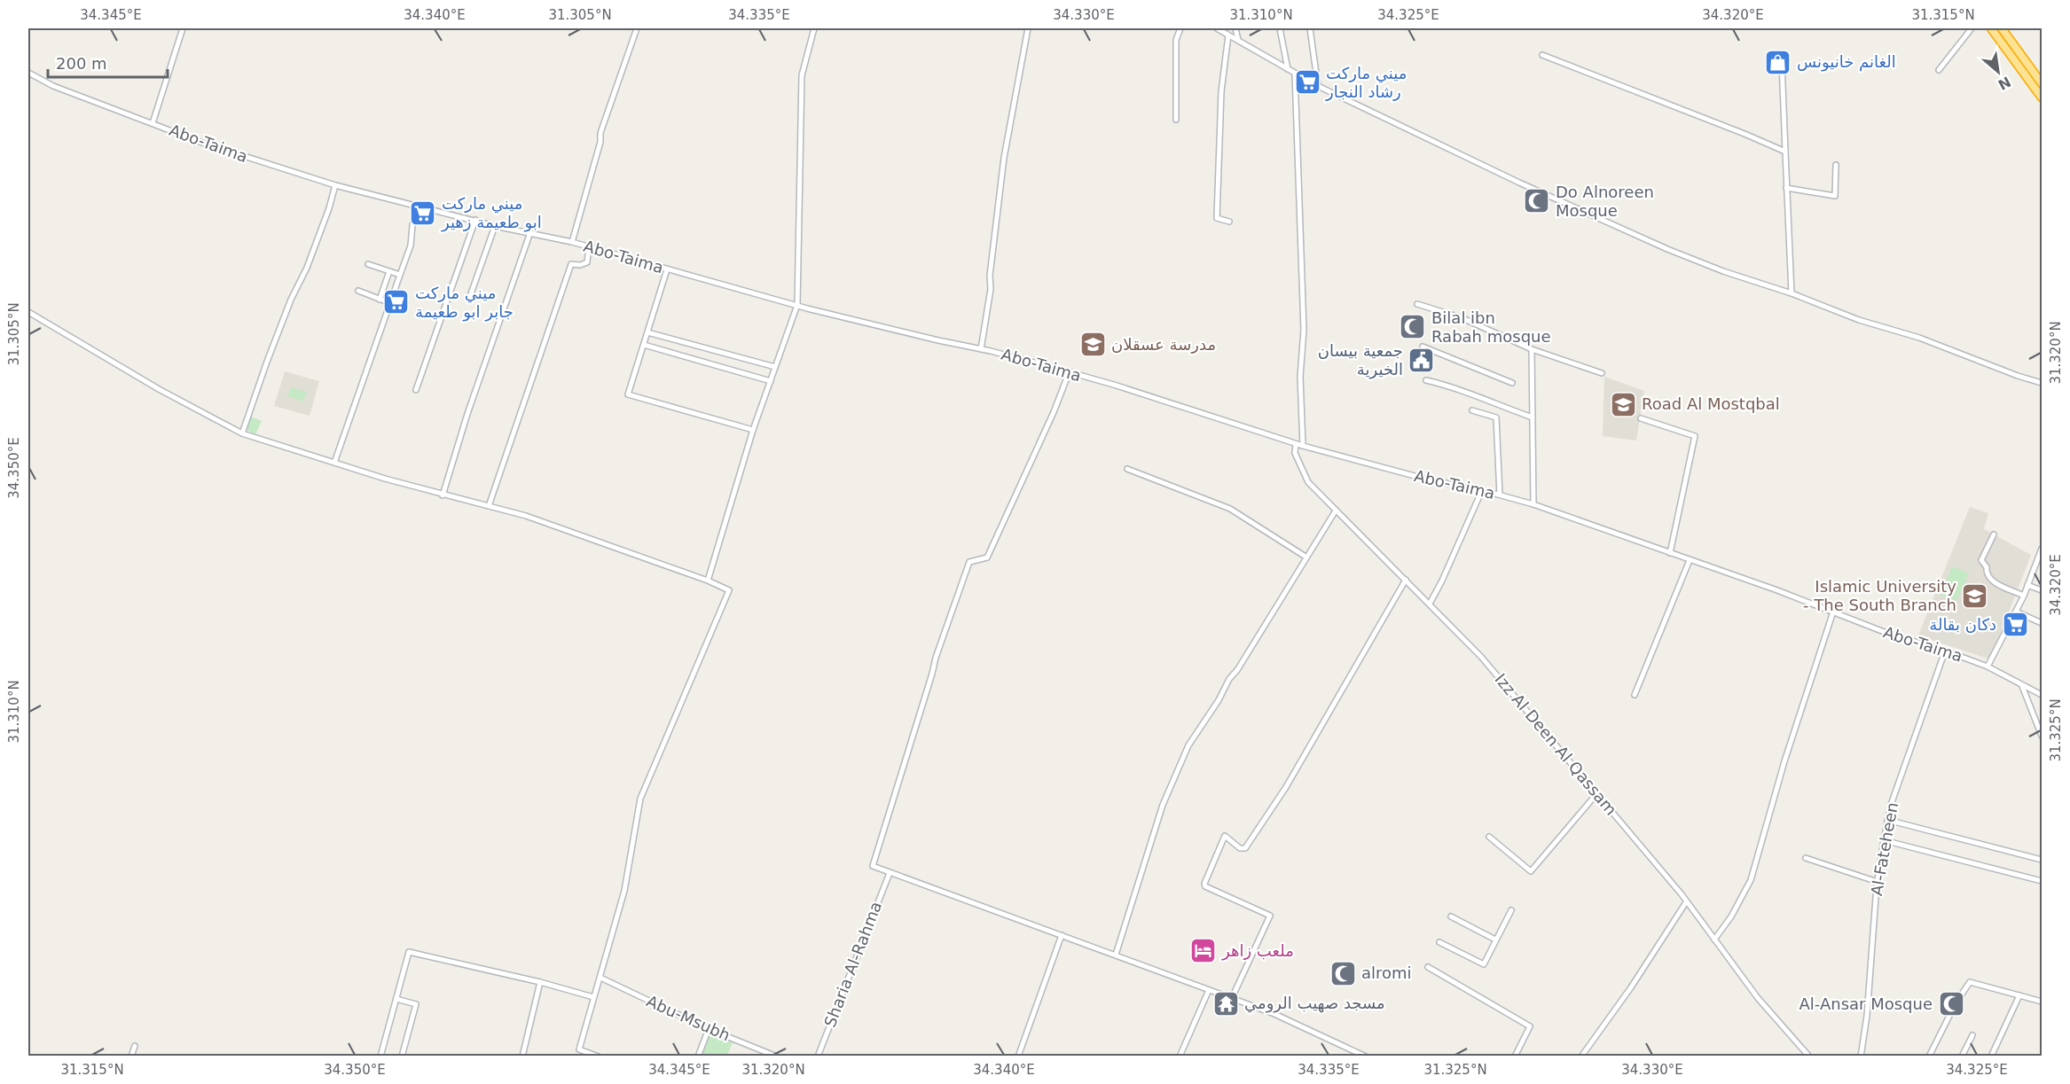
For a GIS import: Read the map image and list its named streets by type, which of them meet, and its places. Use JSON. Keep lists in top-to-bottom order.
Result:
{
  "streets": {
    "street": [
      "Abo-Taima",
      "Izz Al Deen Al Qassam",
      "Al-Fateheen",
      "Sharia Al-Rahma",
      "Abu-Msubh"
    ]
  },
  "crossings": [
    ["Abo-Taima", "Izz Al Deen Al Qassam"],
    ["Abo-Taima", "Al-Fateheen"]
  ],
  "places": {
    "shop": ["الغانم خانيونس"],
    "supermarket": [
      "ميني ماركت رشاد النجار",
      "ميني ماركت ابو طعيمة زهير",
      "ميني ماركت جابر ابو طعيمة",
      "دكان بقالة"
    ],
    "mosque": [
      "Do Alnoreen Mosque",
      "Bilal ibn Rabah mosque",
      "alromi",
      "Al-Ansar Mosque"
    ],
    "school or university": ["مدرسة عسقلان", "Road Al Mostqbal", "Islamic University - The South Branch"],
    "public building": ["جمعية بيسان الخيرية"],
    "hotel": ["ملعب زاهر"],
    "temple": ["مسجد صهيب الرومي"]
  },
  "scale_bar": "200 m",
  "north": "bottom right",
  "coordinates": [
    "34.345°E",
    "34.340°E",
    "31.305°N",
    "34.335°E",
    "34.330°E",
    "31.310°N",
    "34.325°E",
    "34.320°E",
    "31.315°N",
    "31.320°N",
    "34.350°E",
    "31.325°N"
  ]
}
